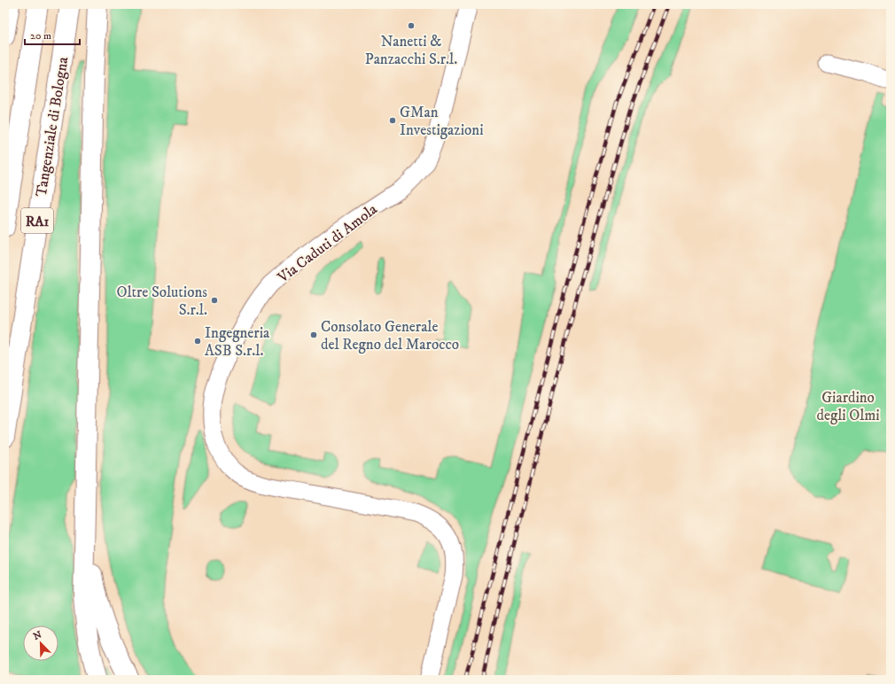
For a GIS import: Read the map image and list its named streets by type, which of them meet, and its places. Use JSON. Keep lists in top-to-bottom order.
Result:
{
  "streets": {
    "highway": ["Tangenziale di Bologna", "RA1"],
    "street": ["Via Caduti di Amola"]
  },
  "parks": ["Giardino degli Olmi"],
  "places": [
    "Nanetti & Panzacchi S.r.l.",
    "GMan Investigazioni",
    "Oltre Solutions S.r.l.",
    "Consolato Generale del Regno del Marocco",
    "Ingegneria ASB S.r.l."
  ],
  "scale_bar": "20 m",
  "north": "top left"
}
